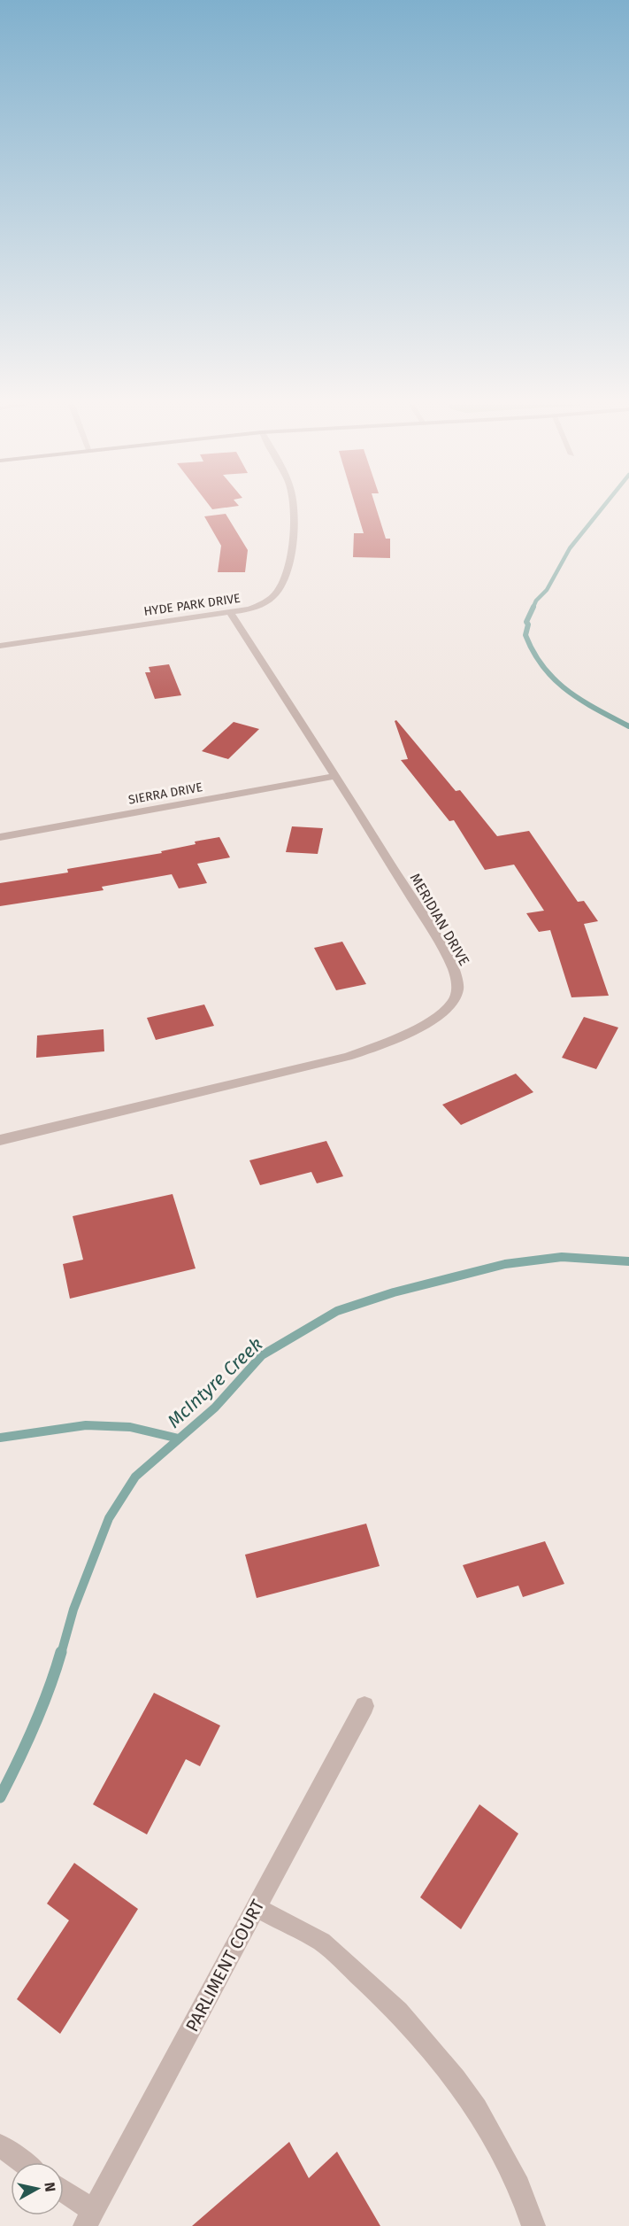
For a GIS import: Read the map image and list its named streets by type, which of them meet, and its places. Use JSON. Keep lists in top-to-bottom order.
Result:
{
  "streets": {
    "street": [
      "HYDE PARK DRIVE",
      "SIERRA DRIVE",
      "MERIDIAN DRIVE",
      "PARLIMENT COURT"
    ]
  },
  "crossings": [
    ["HYDE PARK DRIVE", "MERIDIAN DRIVE"],
    ["SIERRA DRIVE", "MERIDIAN DRIVE"]
  ],
  "water": ["McIntyre Creek"],
  "north": "right"
}
